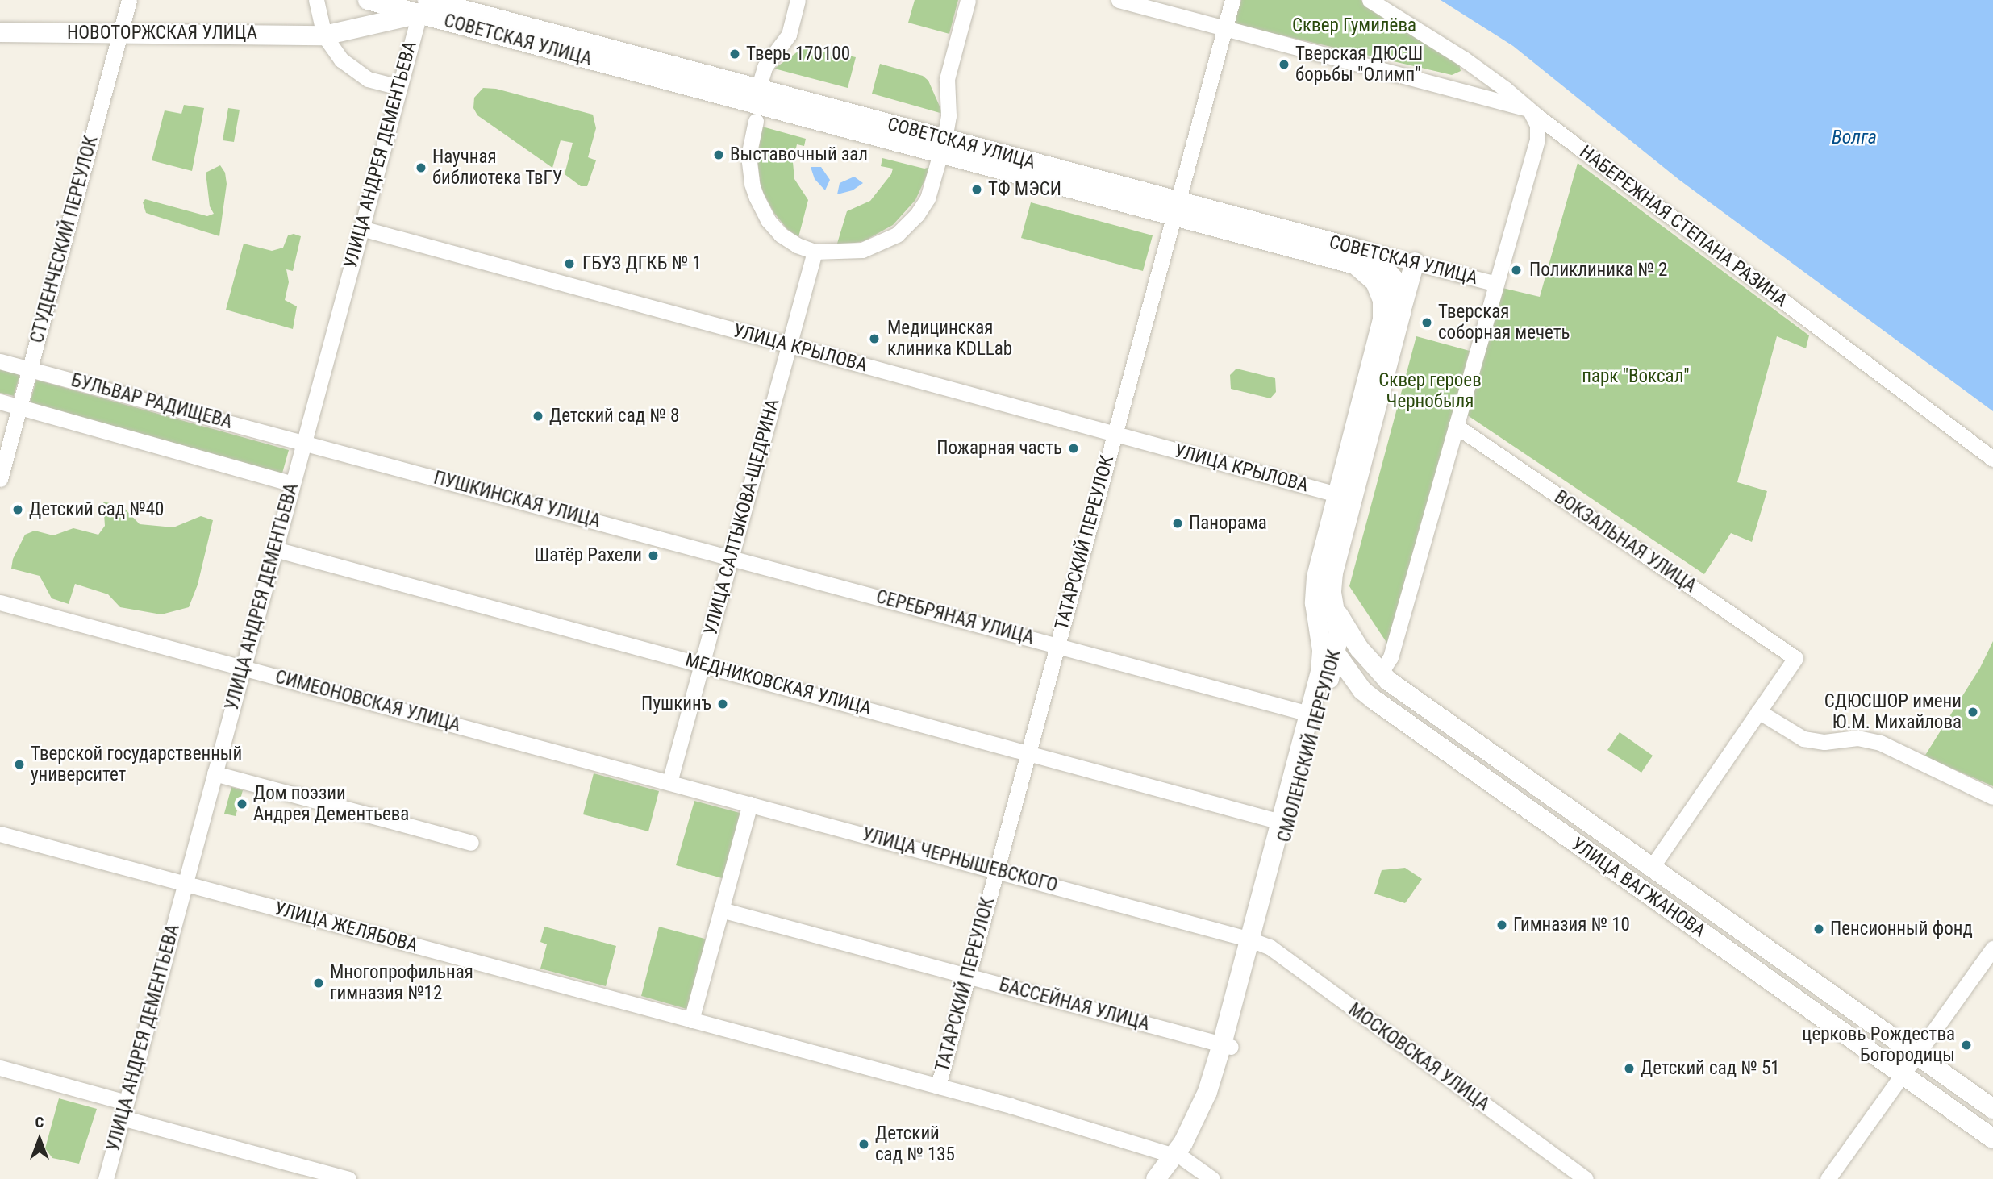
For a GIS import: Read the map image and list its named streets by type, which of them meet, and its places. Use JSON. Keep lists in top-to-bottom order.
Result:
{
  "streets": {
    "main road": [
      "НОВОТОРЖСКАЯ УЛИЦА",
      "СОВЕТСКАЯ УЛИЦА",
      "СМОЛЕНСКИЙ ПЕРЕУЛОК",
      "УЛИЦА ВАГЖАНОВА"
    ],
    "street": [
      "УЛИЦА АНДРЕЯ ДЕМЕНТЬЕВА",
      "НАБЕРЕЖНАЯ СТЕПАНА РАЗИНА",
      "СТУДЕНЧЕСКИЙ ПЕРЕУЛОК",
      "УЛИЦА КРЫЛОВА",
      "БУЛЬВАР РАДИЩЕВА",
      "ПУШКИНСКАЯ УЛИЦА",
      "УЛИЦА САЛТЫКОВА-ЩЕДРИНА",
      "ВОКЗАЛЬНАЯ УЛИЦА",
      "ТАТАРСКИЙ ПЕРЕУЛОК",
      "СЕРЕБРЯНАЯ УЛИЦА",
      "МЕДНИКОВСКАЯ УЛИЦА",
      "СИМЕОНОВСКАЯ УЛИЦА",
      "УЛИЦА ЧЕРНЫШЕВСКОГО",
      "УЛИЦА ЖЕЛЯБОВА",
      "БАССЕЙНАЯ УЛИЦА",
      "МОСКОВСКАЯ УЛИЦА"
    ]
  },
  "crossings": [
    ["НОВОТОРЖСКАЯ УЛИЦА", "СОВЕТСКАЯ УЛИЦА"],
    ["НОВОТОРЖСКАЯ УЛИЦА", "УЛИЦА АНДРЕЯ ДЕМЕНТЬЕВА"],
    ["НОВОТОРЖСКАЯ УЛИЦА", "СТУДЕНЧЕСКИЙ ПЕРЕУЛОК"],
    ["СОВЕТСКАЯ УЛИЦА", "УЛИЦА АНДРЕЯ ДЕМЕНТЬЕВА"],
    ["СОВЕТСКАЯ УЛИЦА", "ТАТАРСКИЙ ПЕРЕУЛОК"],
    ["СОВЕТСКАЯ УЛИЦА", "СМОЛЕНСКИЙ ПЕРЕУЛОК"],
    ["УЛИЦА АНДРЕЯ ДЕМЕНТЬЕВА", "УЛИЦА КРЫЛОВА"],
    ["УЛИЦА АНДРЕЯ ДЕМЕНТЬЕВА", "БУЛЬВАР РАДИЩЕВА"],
    ["УЛИЦА АНДРЕЯ ДЕМЕНТЬЕВА", "ПУШКИНСКАЯ УЛИЦА"],
    ["УЛИЦА АНДРЕЯ ДЕМЕНТЬЕВА", "МЕДНИКОВСКАЯ УЛИЦА"],
    ["УЛИЦА АНДРЕЯ ДЕМЕНТЬЕВА", "СИМЕОНОВСКАЯ УЛИЦА"],
    ["УЛИЦА АНДРЕЯ ДЕМЕНТЬЕВА", "УЛИЦА ЖЕЛЯБОВА"],
    ["СТУДЕНЧЕСКИЙ ПЕРЕУЛОК", "БУЛЬВАР РАДИЩЕВА"],
    ["УЛИЦА КРЫЛОВА", "УЛИЦА САЛТЫКОВА-ЩЕДРИНА"],
    ["УЛИЦА КРЫЛОВА", "ТАТАРСКИЙ ПЕРЕУЛОК"],
    ["УЛИЦА КРЫЛОВА", "СМОЛЕНСКИЙ ПЕРЕУЛОК"],
    ["БУЛЬВАР РАДИЩЕВА", "ПУШКИНСКАЯ УЛИЦА"],
    ["ПУШКИНСКАЯ УЛИЦА", "УЛИЦА САЛТЫКОВА-ЩЕДРИНА"],
    ["ПУШКИНСКАЯ УЛИЦА", "СЕРЕБРЯНАЯ УЛИЦА"],
    ["УЛИЦА САЛТЫКОВА-ЩЕДРИНА", "СЕРЕБРЯНАЯ УЛИЦА"],
    ["УЛИЦА САЛТЫКОВА-ЩЕДРИНА", "МЕДНИКОВСКАЯ УЛИЦА"],
    ["УЛИЦА САЛТЫКОВА-ЩЕДРИНА", "СИМЕОНОВСКАЯ УЛИЦА"],
    ["УЛИЦА САЛТЫКОВА-ЩЕДРИНА", "УЛИЦА ЧЕРНЫШЕВСКОГО"],
    ["ТАТАРСКИЙ ПЕРЕУЛОК", "СЕРЕБРЯНАЯ УЛИЦА"],
    ["ТАТАРСКИЙ ПЕРЕУЛОК", "МЕДНИКОВСКАЯ УЛИЦА"],
    ["ТАТАРСКИЙ ПЕРЕУЛОК", "УЛИЦА ЧЕРНЫШЕВСКОГО"],
    ["ТАТАРСКИЙ ПЕРЕУЛОК", "УЛИЦА ЖЕЛЯБОВА"],
    ["ТАТАРСКИЙ ПЕРЕУЛОК", "БАССЕЙНАЯ УЛИЦА"],
    ["СЕРЕБРЯНАЯ УЛИЦА", "СМОЛЕНСКИЙ ПЕРЕУЛОК"],
    ["МЕДНИКОВСКАЯ УЛИЦА", "СМОЛЕНСКИЙ ПЕРЕУЛОК"],
    ["СИМЕОНОВСКАЯ УЛИЦА", "УЛИЦА ЧЕРНЫШЕВСКОГО"],
    ["СМОЛЕНСКИЙ ПЕРЕУЛОК", "УЛИЦА ЧЕРНЫШЕВСКОГО"],
    ["СМОЛЕНСКИЙ ПЕРЕУЛОК", "УЛИЦА ВАГЖАНОВА"],
    ["СМОЛЕНСКИЙ ПЕРЕУЛОК", "УЛИЦА ЖЕЛЯБОВА"],
    ["СМОЛЕНСКИЙ ПЕРЕУЛОК", "БАССЕЙНАЯ УЛИЦА"],
    ["СМОЛЕНСКИЙ ПЕРЕУЛОК", "МОСКОВСКАЯ УЛИЦА"],
    ["УЛИЦА ЧЕРНЫШЕВСКОГО", "МОСКОВСКАЯ УЛИЦА"]
  ],
  "water": ["Волга"],
  "parks": ["Сквер Гумилёва", "парк \"Воксал\"", "Сквер героев Чернобыля"],
  "places": [
    "Тверь 170100",
    "Тверская ДЮСШ борьбы \"Олимп\"",
    "Выставочный зал",
    "Научная библиотека ТвГУ",
    "ТФ МЭСИ",
    "ГБУЗ ДГКБ № 1",
    "Поликлиника № 2",
    "Тверская соборная мечеть",
    "Медицинская клиника KDLLab",
    "Детский сад № 8",
    "Пожарная часть",
    "Детский сад №40",
    "Панорама",
    "Шатёр Рахели",
    "Пушкинъ",
    "СДЮСШОР имени Ю.М. Михайлова",
    "Тверской государственный университет",
    "Дом поэзии Андрея Дементьева",
    "Гимназия № 10",
    "Пенсионный фонд",
    "Многопрофильная гимназия №12",
    "церковь Рождества Богородицы",
    "Детский сад № 51",
    "Детский сад № 135"
  ],
  "north": "top"
}
